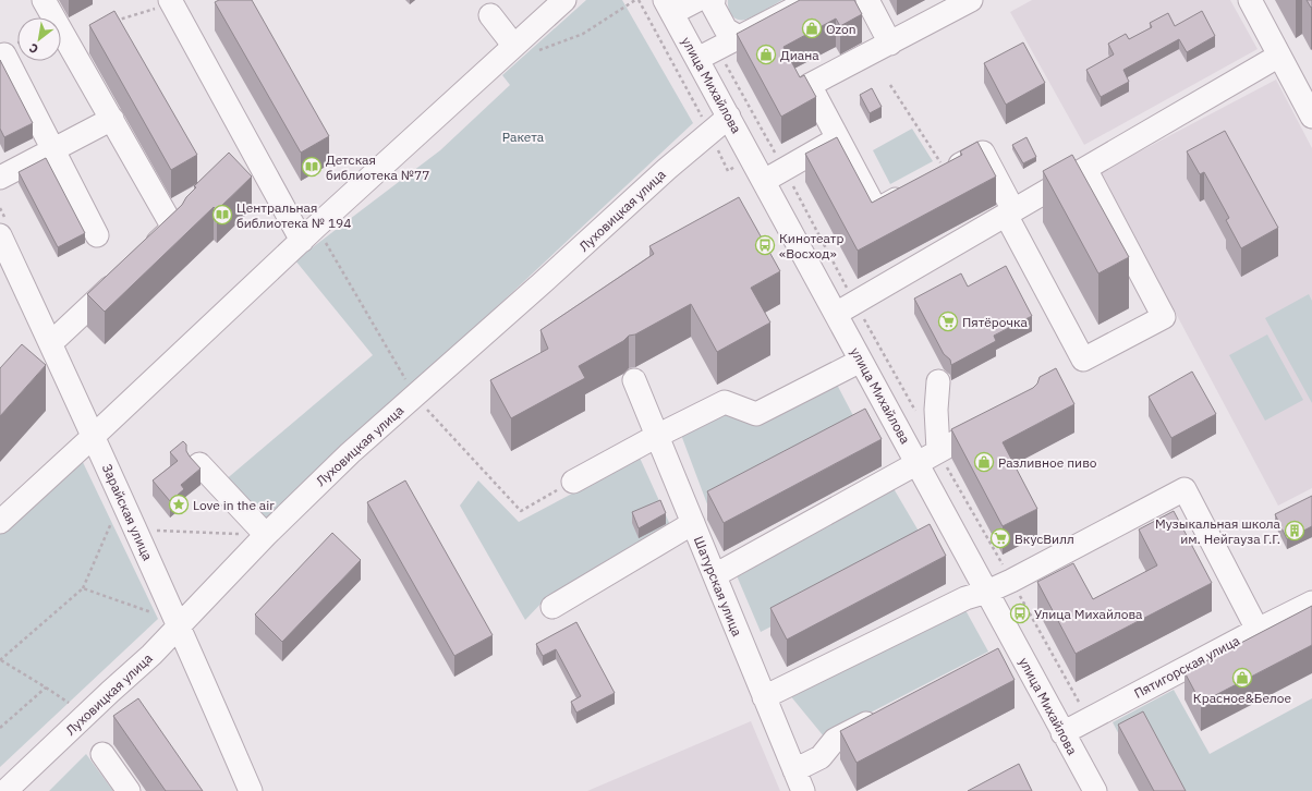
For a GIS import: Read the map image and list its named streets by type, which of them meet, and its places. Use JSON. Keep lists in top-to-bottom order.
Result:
{
  "streets": {
    "street": [
      "улица Михайлова",
      "Луховицкая улица",
      "Зарайская улица",
      "Шатурская улица",
      "Пятигорская улица"
    ]
  },
  "crossings": [
    ["улица Михайлова", "Луховицкая улица"],
    ["улица Михайлова", "Пятигорская улица"],
    ["Луховицкая улица", "Зарайская улица"]
  ],
  "parks": ["Ракета"],
  "places": {
    "shop": [
      "Ozon",
      "Диана",
      "Разливное пиво",
      "Красное&Белое"
    ],
    "library": ["Детская библиотека №77", "Центральная библиотека № 194"],
    "bus stop": ["Кинотеатр «Восход»", "Улица Михайлова"],
    "supermarket": ["Пятёрочка", "ВкусВилл"],
    "place": ["Love in the air"],
    "building": ["Музыкальная школа им. Нейгауза Г.Г."]
  },
  "north": "bottom left"
}
